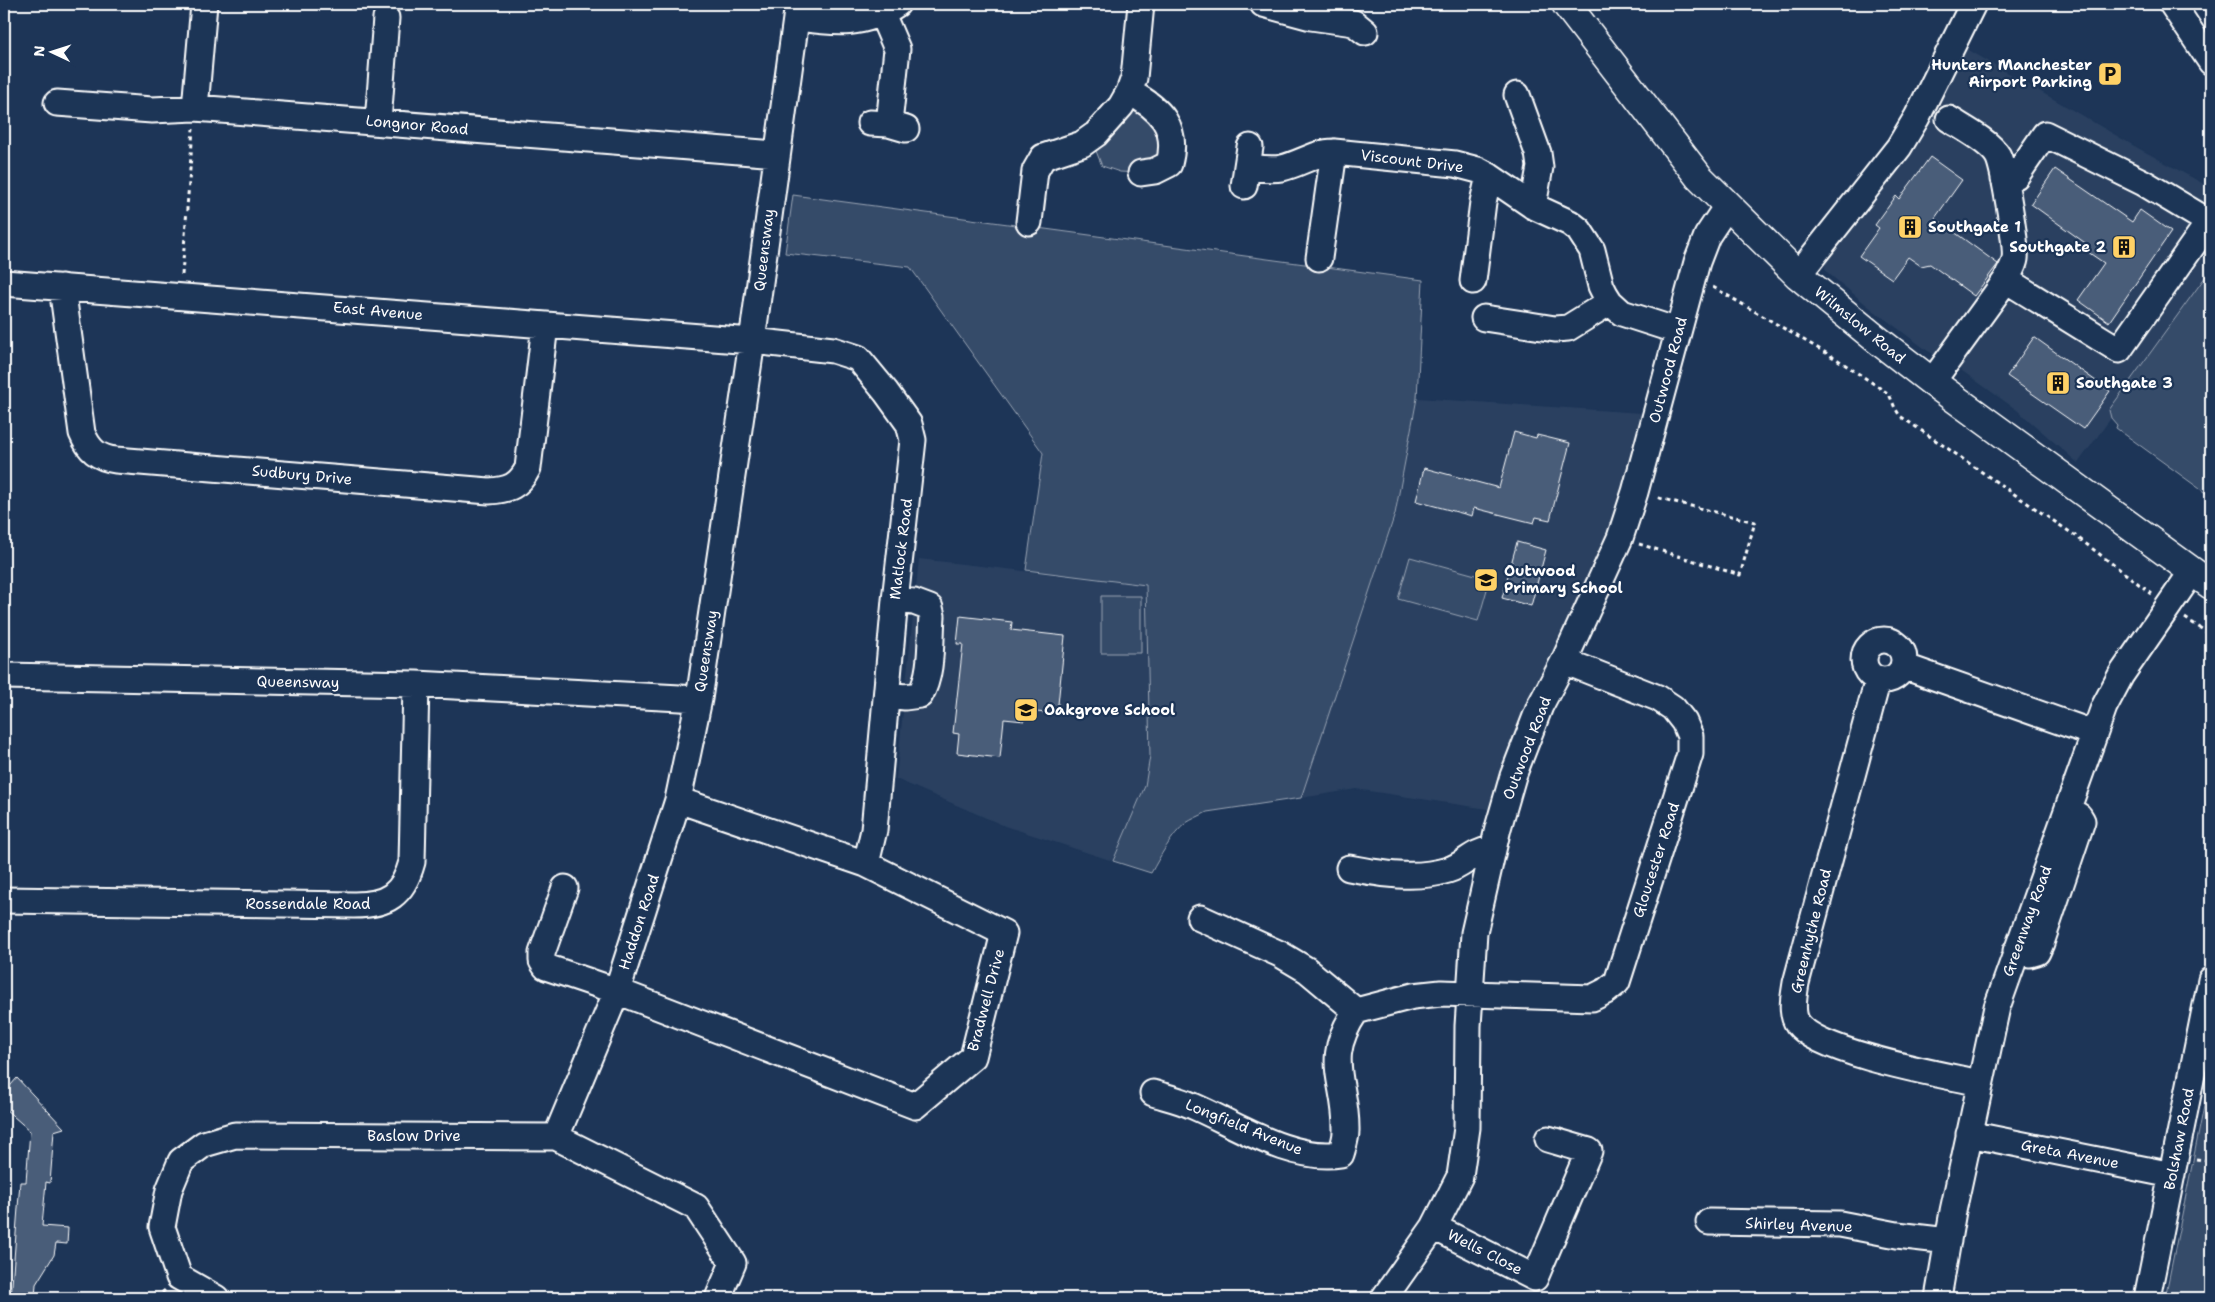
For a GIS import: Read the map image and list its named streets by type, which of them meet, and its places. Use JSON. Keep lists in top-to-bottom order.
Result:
{
  "streets": {
    "main road": ["Wilmslow Road"],
    "street": [
      "Longnor Road",
      "Viscount Drive",
      "Queensway",
      "East Avenue",
      "Outwood Road",
      "Sudbury Drive",
      "Matlock Road",
      "Gloucester Road",
      "Rossendale Road",
      "Greenway Road",
      "Haddon Road",
      "Greenhythe Road",
      "Bradwell Drive",
      "Longfield Avenue",
      "Baslow Drive",
      "Bolshaw Road",
      "Greta Avenue",
      "Shirley Avenue",
      "Wells Close"
    ]
  },
  "crossings": [
    ["Longnor Road", "Queensway"],
    ["Queensway", "East Avenue"],
    ["Queensway", "Matlock Road"],
    ["Queensway", "Rossendale Road"],
    ["Queensway", "Haddon Road"],
    ["East Avenue", "Sudbury Drive"],
    ["East Avenue", "Matlock Road"],
    ["Wilmslow Road", "Outwood Road"],
    ["Wilmslow Road", "Greenway Road"],
    ["Outwood Road", "Gloucester Road"],
    ["Outwood Road", "Wells Close"],
    ["Matlock Road", "Bradwell Drive"],
    ["Greenway Road", "Greenhythe Road"],
    ["Greenway Road", "Greta Avenue"],
    ["Greenway Road", "Shirley Avenue"],
    ["Haddon Road", "Bradwell Drive"],
    ["Haddon Road", "Baslow Drive"],
    ["Bolshaw Road", "Greta Avenue"]
  ],
  "places": {
    "parking": ["Hunters Manchester Airport Parking"],
    "building": ["Southgate 1", "Southgate 2", "Southgate 3"],
    "school or university": ["Outwood Primary School", "Oakgrove School"]
  },
  "north": "left"
}
